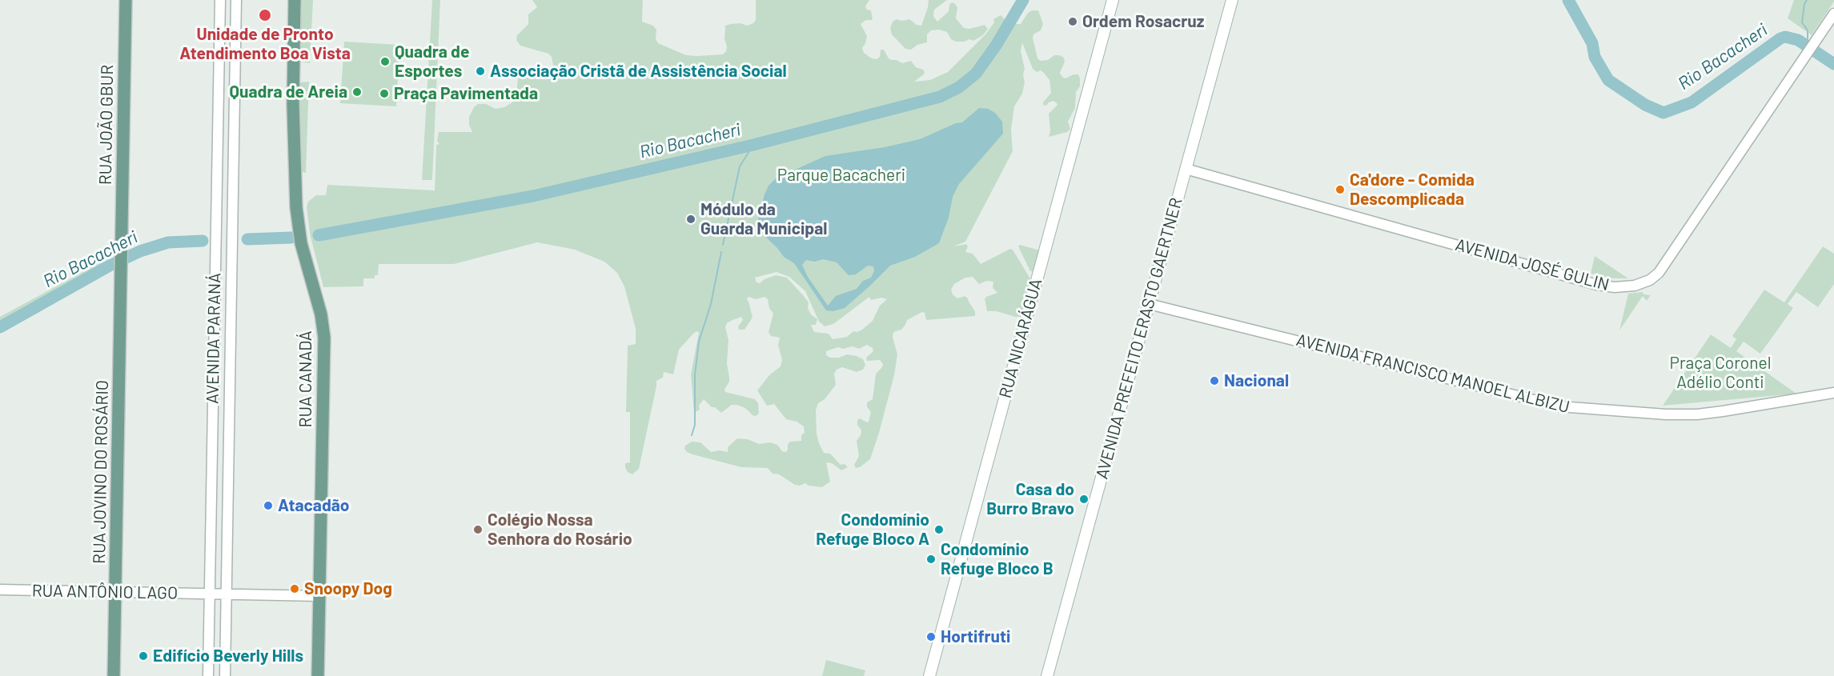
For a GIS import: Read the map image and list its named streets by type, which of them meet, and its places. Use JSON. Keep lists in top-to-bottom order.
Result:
{
  "streets": {
    "main road": [
      "RUA JOÃO GBUR",
      "RUA NICARÁGUA",
      "AVENIDA PREFEITO ERASTO GAERTNER",
      "RUA CANADÁ",
      "RUA JOVINO DO ROSÁRIO"
    ],
    "street": [
      "AVENIDA JOSÉ GULIN",
      "AVENIDA PARANÁ",
      "AVENIDA FRANCISCO MANOEL ALBIZU",
      "RUA ANTÔNIO LAGO"
    ]
  },
  "crossings": [
    ["RUA JOÃO GBUR", "RUA JOVINO DO ROSÁRIO"],
    ["AVENIDA JOSÉ GULIN", "AVENIDA PREFEITO ERASTO GAERTNER"],
    ["AVENIDA PARANÁ", "RUA ANTÔNIO LAGO"],
    ["AVENIDA PREFEITO ERASTO GAERTNER", "AVENIDA FRANCISCO MANOEL ALBIZU"],
    ["RUA CANADÁ", "RUA ANTÔNIO LAGO"],
    ["RUA JOVINO DO ROSÁRIO", "RUA ANTÔNIO LAGO"]
  ],
  "water": ["Rio Bacacheri"],
  "parks": ["Parque Bacacheri", "Praça Coronel Adélio Conti"],
  "places": [
    "Unidade de Pronto Atendimento Boa Vista",
    "Ordem Rosacruz",
    "Quadra de Esportes",
    "Associação Cristã de Assistência Social",
    "Quadra de Areia",
    "Praça Pavimentada",
    "Ca'dore - Comida Descomplicada",
    "Módulo da Guarda Municipal",
    "Nacional",
    "Casa do Burro Bravo",
    "Atacadão",
    "Colégio Nossa Senhora do Rosário",
    "Condomínio Refuge Bloco A",
    "Condomínio Refuge Bloco B",
    "Snoopy Dog",
    "Hortifruti",
    "Edifício Beverly Hills"
  ]
}
